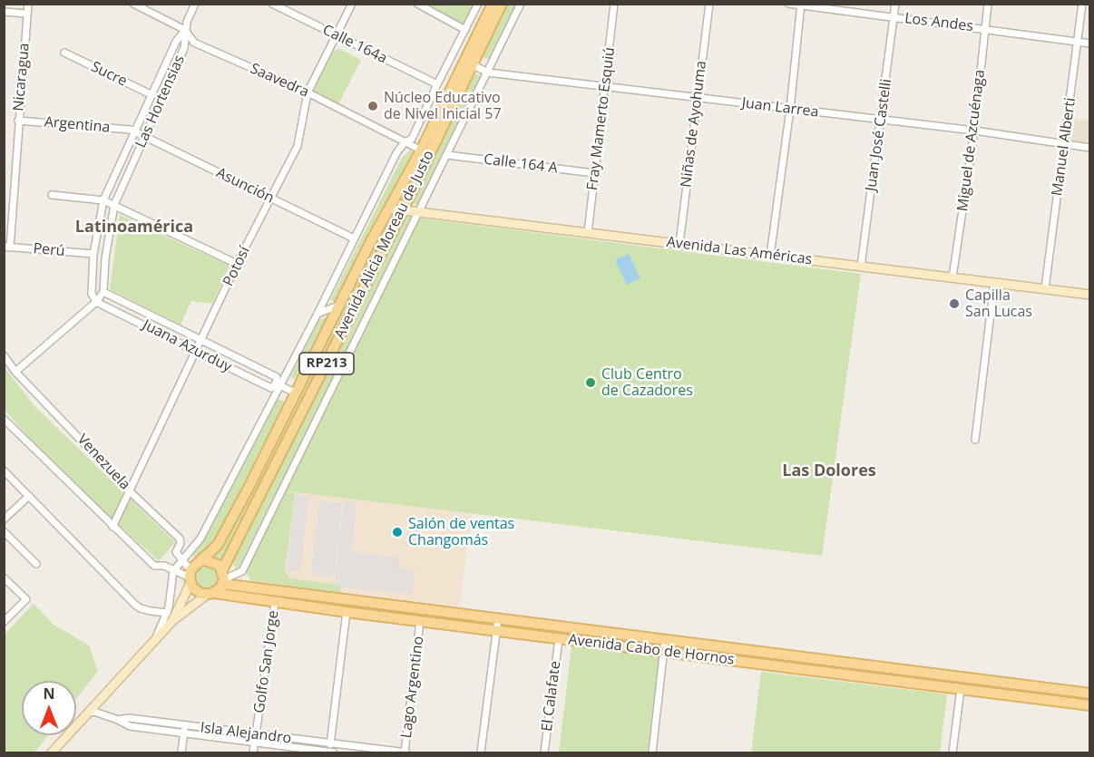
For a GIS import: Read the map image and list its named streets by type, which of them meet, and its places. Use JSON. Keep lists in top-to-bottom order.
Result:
{
  "streets": {
    "main road": [
      "Avenida Alicia Moreau de Justo",
      "Avenida Las Américas",
      "RP213",
      "Avenida Cabo de Hornos"
    ],
    "street": [
      "Los Andes",
      "Calle 164a",
      "Sucre",
      "Nicaragua",
      "Saavedra",
      "Las Hortensias",
      "Juan Larrea",
      "Fray Mamerto Esquiú",
      "Niñas de Ayohuma",
      "Argentina",
      "Juan José Castelli",
      "Miguel de Azcuénaga",
      "Manuel Alberti",
      "Calle 164 A",
      "Asunción",
      "Perú",
      "Potosí",
      "Juana Azurduy",
      "Venezuela",
      "Golfo San Jorge",
      "Lago Argentino",
      "El Calafate",
      "Isla Alejandro"
    ]
  },
  "crossings": [
    ["Los Andes", "Juan José Castelli"],
    ["Los Andes", "Miguel de Azcuénaga"],
    ["Los Andes", "Manuel Alberti"],
    ["Calle 164a", "Potosí"],
    ["Sucre", "Las Hortensias"],
    ["Nicaragua", "Argentina"],
    ["Nicaragua", "Perú"],
    ["Saavedra", "Las Hortensias"],
    ["Saavedra", "Avenida Alicia Moreau de Justo"],
    ["Saavedra", "Potosí"],
    ["Las Hortensias", "Argentina"],
    ["Las Hortensias", "Asunción"],
    ["Las Hortensias", "Perú"],
    ["Las Hortensias", "Juana Azurduy"],
    ["Juan Larrea", "Fray Mamerto Esquiú"],
    ["Juan Larrea", "Niñas de Ayohuma"],
    ["Juan Larrea", "Juan José Castelli"],
    ["Juan Larrea", "Miguel de Azcuénaga"],
    ["Juan Larrea", "Manuel Alberti"],
    ["Juan Larrea", "Avenida Alicia Moreau de Justo"],
    ["Fray Mamerto Esquiú", "Calle 164 A"],
    ["Fray Mamerto Esquiú", "Avenida Las Américas"],
    ["Niñas de Ayohuma", "Avenida Las Américas"],
    ["Argentina", "Asunción"],
    ["Juan José Castelli", "Avenida Las Américas"],
    ["Miguel de Azcuénaga", "Avenida Las Américas"],
    ["Manuel Alberti", "Avenida Las Américas"],
    ["Asunción", "Potosí"],
    ["Avenida Alicia Moreau de Justo", "Avenida Las Américas"],
    ["Avenida Alicia Moreau de Justo", "Juana Azurduy"],
    ["Avenida Alicia Moreau de Justo", "Avenida Cabo de Hornos"],
    ["Avenida Alicia Moreau de Justo", "Isla Alejandro"],
    ["Potosí", "Juana Azurduy"],
    ["Potosí", "Venezuela"],
    ["Avenida Cabo de Hornos", "Golfo San Jorge"],
    ["Avenida Cabo de Hornos", "Lago Argentino"],
    ["Avenida Cabo de Hornos", "El Calafate"],
    ["Golfo San Jorge", "Isla Alejandro"],
    ["Lago Argentino", "Isla Alejandro"]
  ],
  "districts": ["Latinoamérica", "Las Dolores"],
  "places": [
    "Núcleo Educativo de Nivel Inicial 57",
    "Capilla San Lucas",
    "Club Centro de Cazadores",
    "Salón de ventas Changomás"
  ],
  "north": "top"
}
